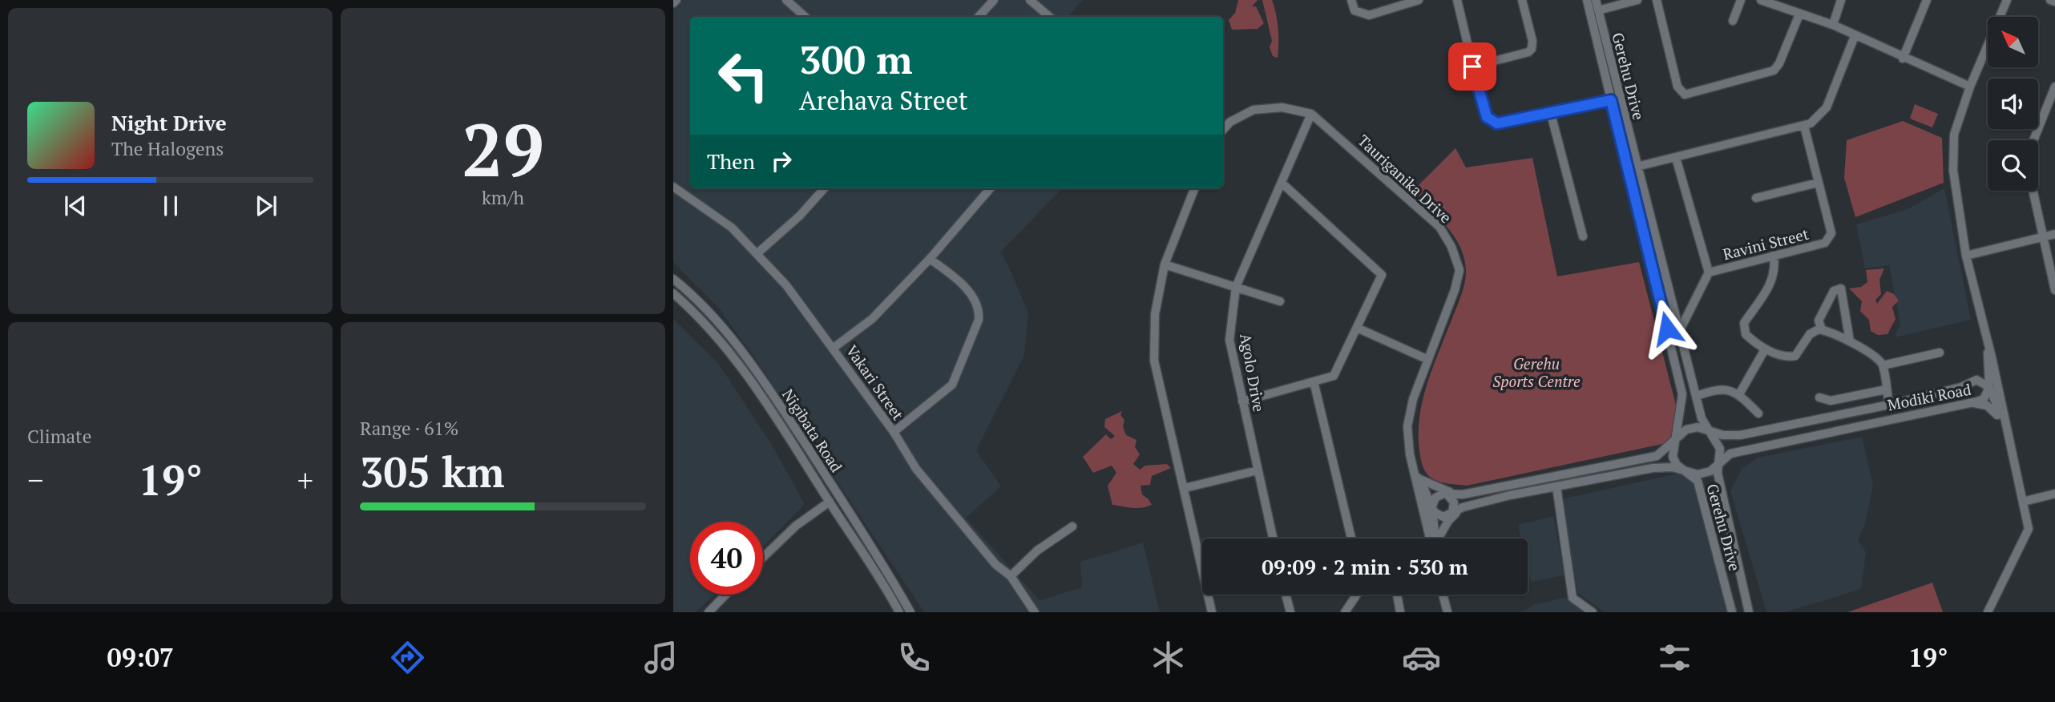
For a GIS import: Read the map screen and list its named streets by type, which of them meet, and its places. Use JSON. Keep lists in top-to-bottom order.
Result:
{
  "streets": {
    "street": [
      "Gerehu Drive",
      "Tauriganika Drive",
      "Ravini Street",
      "Agolo Drive",
      "Vakari Street",
      "Modiki Road",
      "Nigibata Road"
    ]
  },
  "crossings": [
    ["Gerehu Drive", "Modiki Road"],
    ["Tauriganika Drive", "Agolo Drive"],
    ["Tauriganika Drive", "Modiki Road"]
  ],
  "parks": ["Gerehu Sports Centre"],
  "north": "top left",
  "page": {
    "tile": [
      ["29", "km/h"],
      "Climate",
      ["Range · 61%", "305 km"]
    ],
    "turn": ["300 m", "Arehava Street"],
    "song": ["Night Drive", "The Halogens"],
    "then": "Then",
    "heat": ["−", "19°", "+"],
    "limit": "40",
    "trip": "09:09 · 2 min · 530 m",
    "tabs": ["09:07", "19°"]
  }
}
